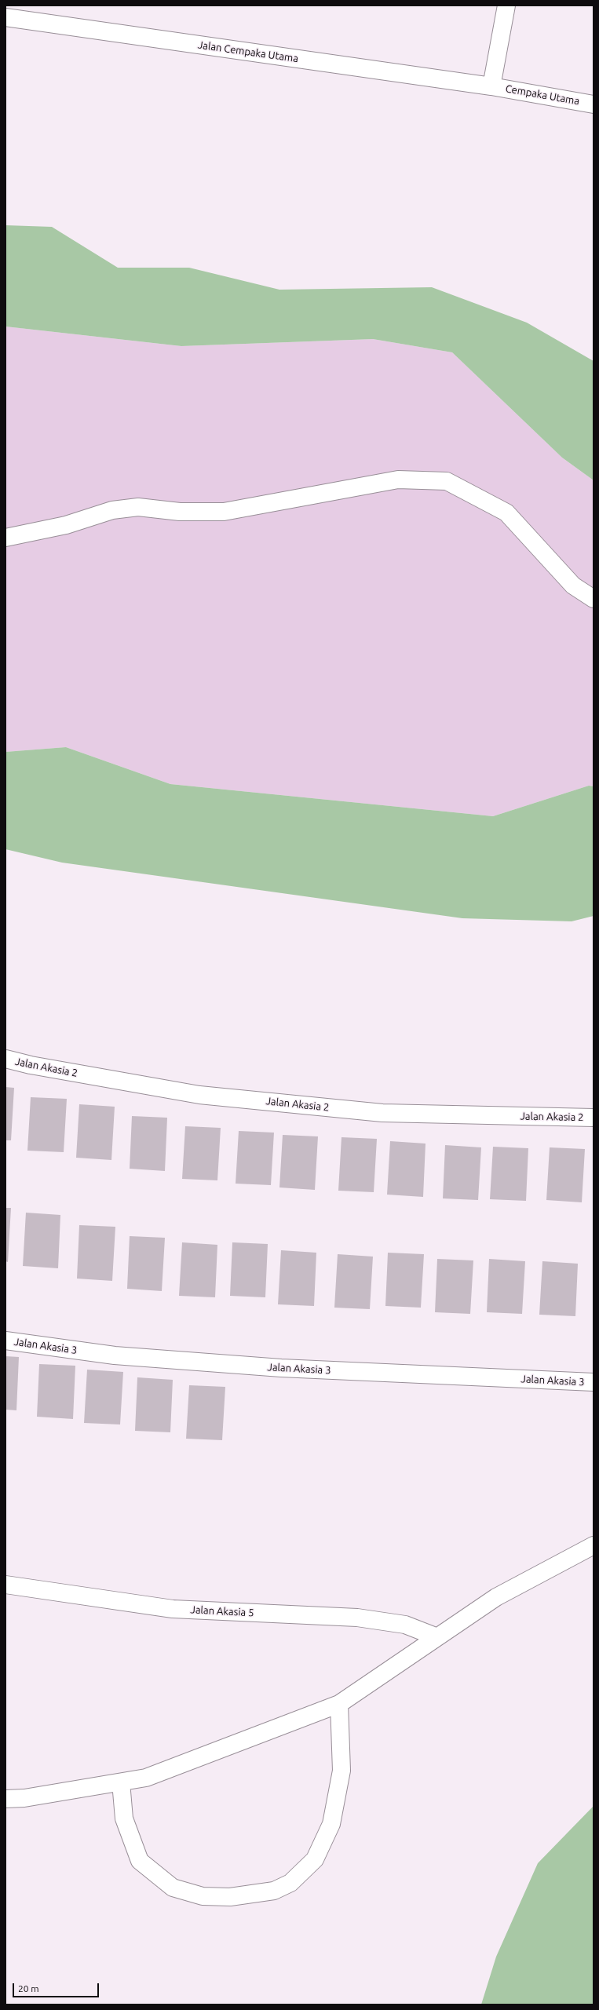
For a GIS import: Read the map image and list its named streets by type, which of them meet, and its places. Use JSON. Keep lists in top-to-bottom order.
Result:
{
  "streets": {
    "street": [
      "Jalan Cempaka Utama",
      "Cempaka Utama",
      "Jalan Akasia 2",
      "Jalan Akasia 3",
      "Jalan Akasia 5"
    ]
  },
  "crossings": [
    ["Jalan Cempaka Utama", "Cempaka Utama"]
  ],
  "scale_bar": "20 m"
}
